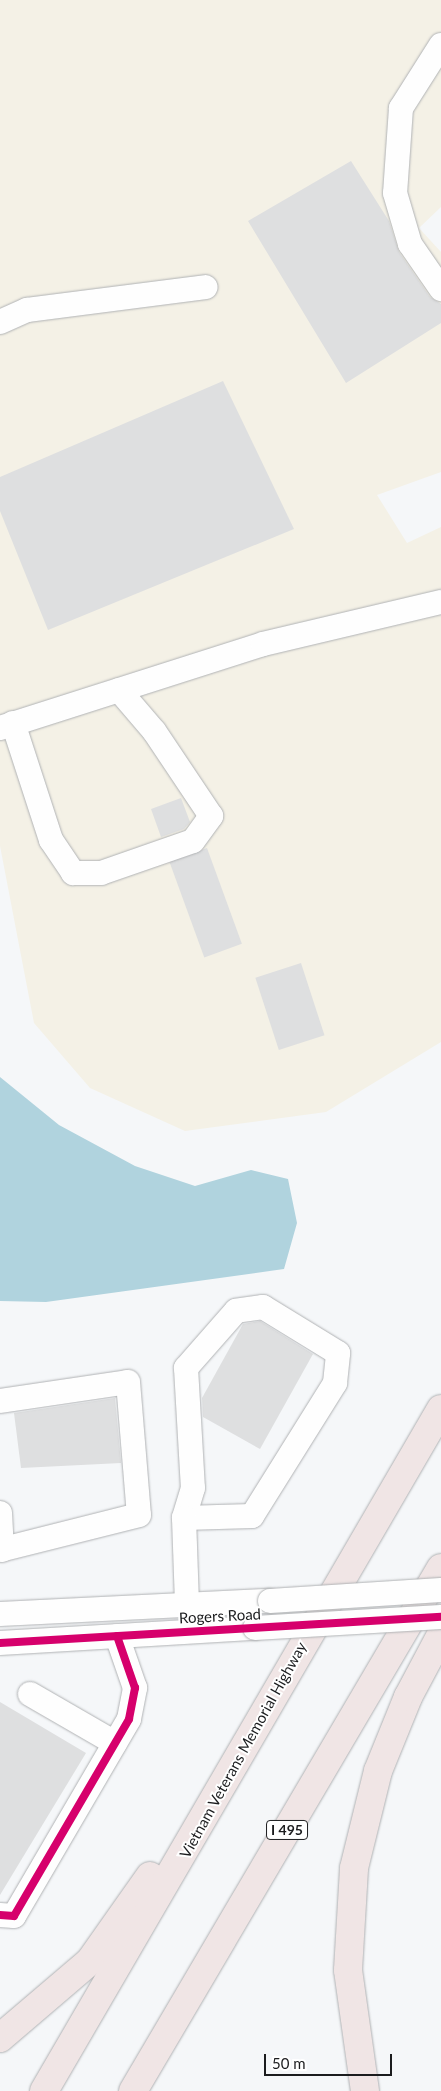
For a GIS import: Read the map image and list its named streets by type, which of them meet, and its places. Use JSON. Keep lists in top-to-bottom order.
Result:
{
  "streets": {
    "highway": ["Vietnam Veterans Memorial Highway", "I 495"],
    "street": ["Rogers Road"]
  },
  "scale_bar": "50 m"
}
